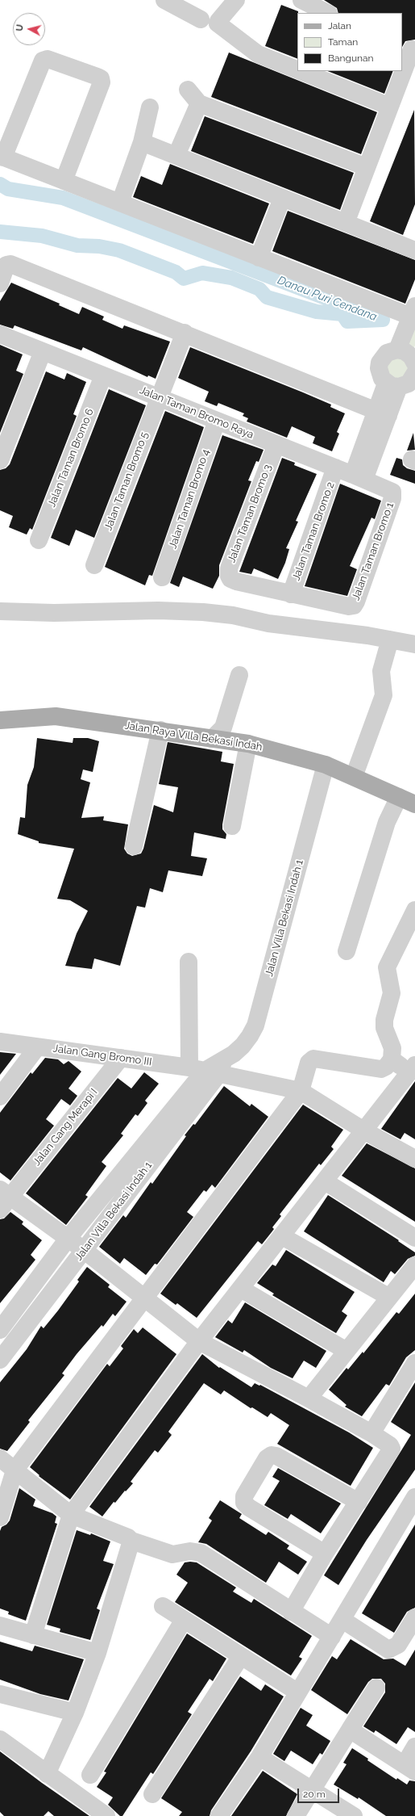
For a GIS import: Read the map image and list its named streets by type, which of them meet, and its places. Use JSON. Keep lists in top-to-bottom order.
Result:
{
  "streets": {
    "main road": ["Jalan Raya Villa Bekasi Indah"],
    "street": [
      "Jalan Taman Bromo Raya",
      "Jalan Taman Bromo 6",
      "Jalan Taman Bromo 5",
      "Jalan Taman Bromo 4",
      "Jalan Taman Bromo 3",
      "Jalan Taman Bromo 2",
      "Jalan Taman Bromo 1",
      "Jalan Villa Bekasi Indah 1",
      "Jalan Gang Bromo III",
      "Jalan Gang Merapi I"
    ]
  },
  "crossings": [
    ["Jalan Taman Bromo Raya", "Jalan Taman Bromo 6"],
    ["Jalan Taman Bromo Raya", "Jalan Taman Bromo 5"],
    ["Jalan Taman Bromo Raya", "Jalan Taman Bromo 4"],
    ["Jalan Taman Bromo Raya", "Jalan Taman Bromo 3"],
    ["Jalan Taman Bromo Raya", "Jalan Taman Bromo 2"],
    ["Jalan Taman Bromo Raya", "Jalan Taman Bromo 1"],
    ["Jalan Taman Bromo 3", "Jalan Taman Bromo 2"],
    ["Jalan Taman Bromo 3", "Jalan Taman Bromo 1"],
    ["Jalan Taman Bromo 2", "Jalan Taman Bromo 1"],
    ["Jalan Raya Villa Bekasi Indah", "Jalan Villa Bekasi Indah 1"],
    ["Jalan Villa Bekasi Indah 1", "Jalan Gang Bromo III"],
    ["Jalan Gang Bromo III", "Jalan Gang Merapi I"]
  ],
  "water": ["Danau Puri Cendana"],
  "legend": ["Jalan", "Taman", "Bangunan"],
  "scale_bar": "20 m",
  "north": "left"
}
